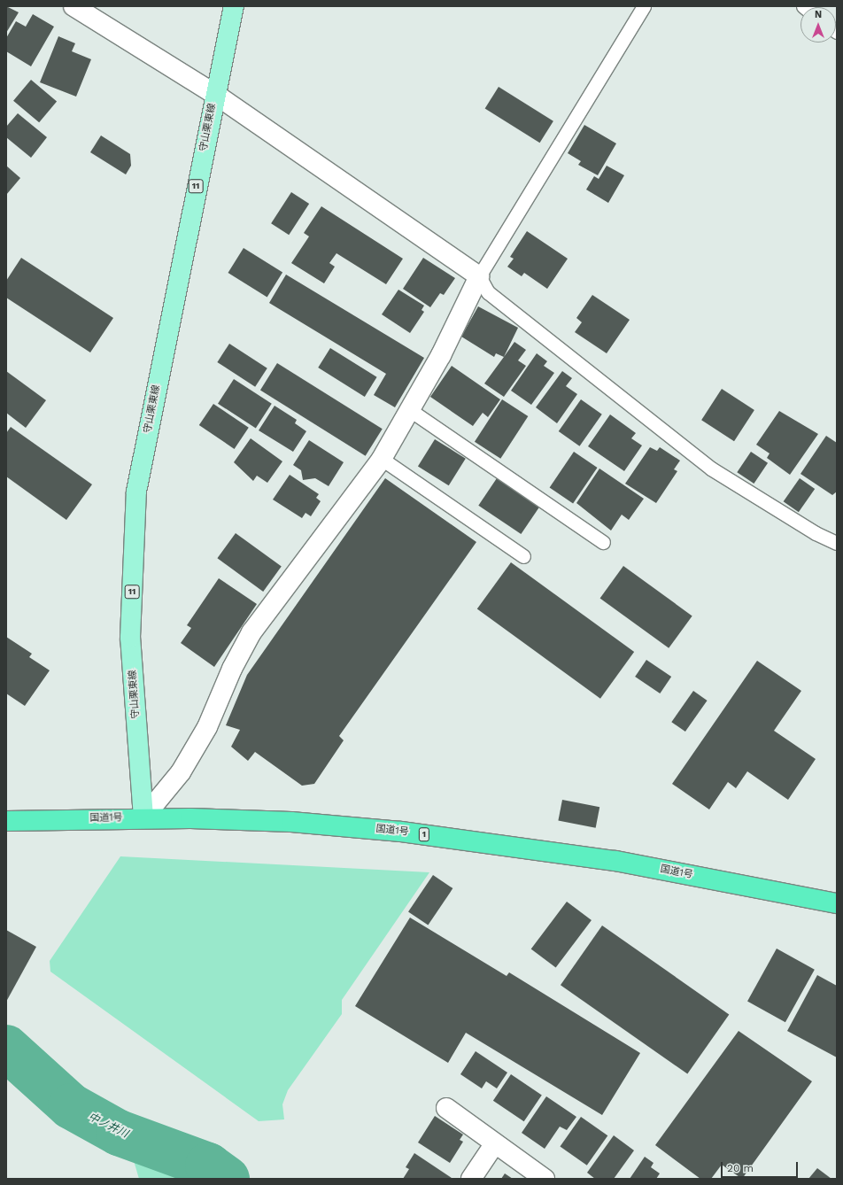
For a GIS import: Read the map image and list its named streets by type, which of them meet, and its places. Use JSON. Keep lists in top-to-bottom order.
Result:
{
  "streets": {
    "highway": ["国道1号", "1"],
    "main road": ["守山栗東線", "11"]
  },
  "crossings": [
    ["守山栗東線", "国道1号"]
  ],
  "water": ["中ノ井川"],
  "scale_bar": "20 m",
  "north": "top"
}
